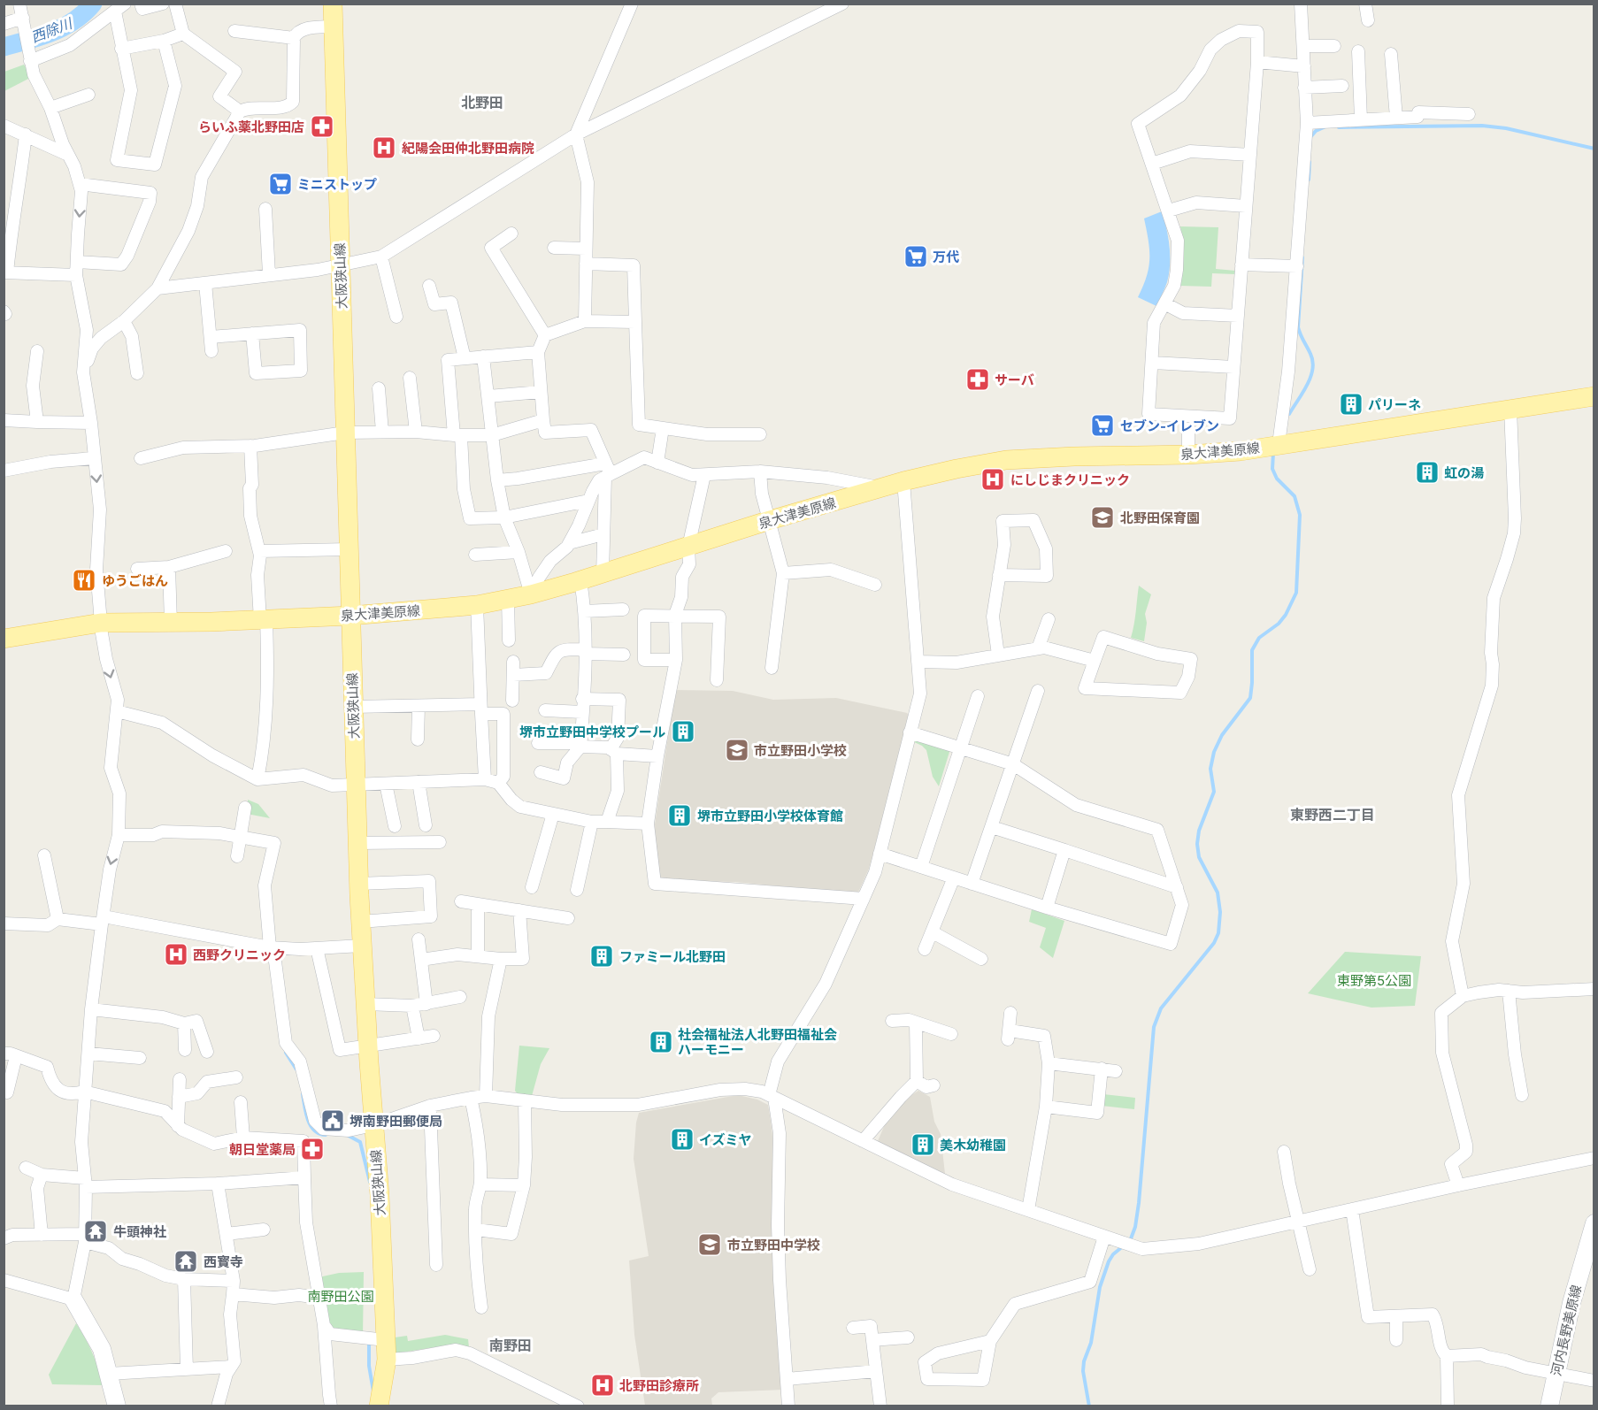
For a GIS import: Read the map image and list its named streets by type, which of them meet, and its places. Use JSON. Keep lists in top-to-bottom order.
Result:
{
  "streets": {
    "main road": ["大阪狭山線", "泉大津美原線", "河内長野美原線"]
  },
  "crossings": [
    ["大阪狭山線", "泉大津美原線"]
  ],
  "districts": ["北野田", "東野西二丁目", "南野田"],
  "water": ["西除川"],
  "parks": ["東野第5公園", "南野田公園"],
  "places": {
    "pharmacy": ["らいふ薬北野田店", "サーバ", "朝日堂薬局"],
    "hospital": [
      "紀陽会田仲北野田病院",
      "にしじまクリニック",
      "西野クリニック",
      "北野田診療所"
    ],
    "supermarket": ["ミニストップ", "万代", "セブン-イレブン"],
    "building": [
      "パリーネ",
      "虹の湯",
      "堺市立野田中学校プール",
      "堺市立野田小学校体育館",
      "ファミール北野田",
      "社会福祉法人北野田福祉会 ハーモニー",
      "イズミヤ",
      "美木幼稚園"
    ],
    "school or university": ["北野田保育園", "市立野田小学校", "市立野田中学校"],
    "restaurant": ["ゆうごはん"],
    "public building": ["堺南野田郵便局"],
    "temple": ["牛頭神社", "西寳寺"]
  }
}
